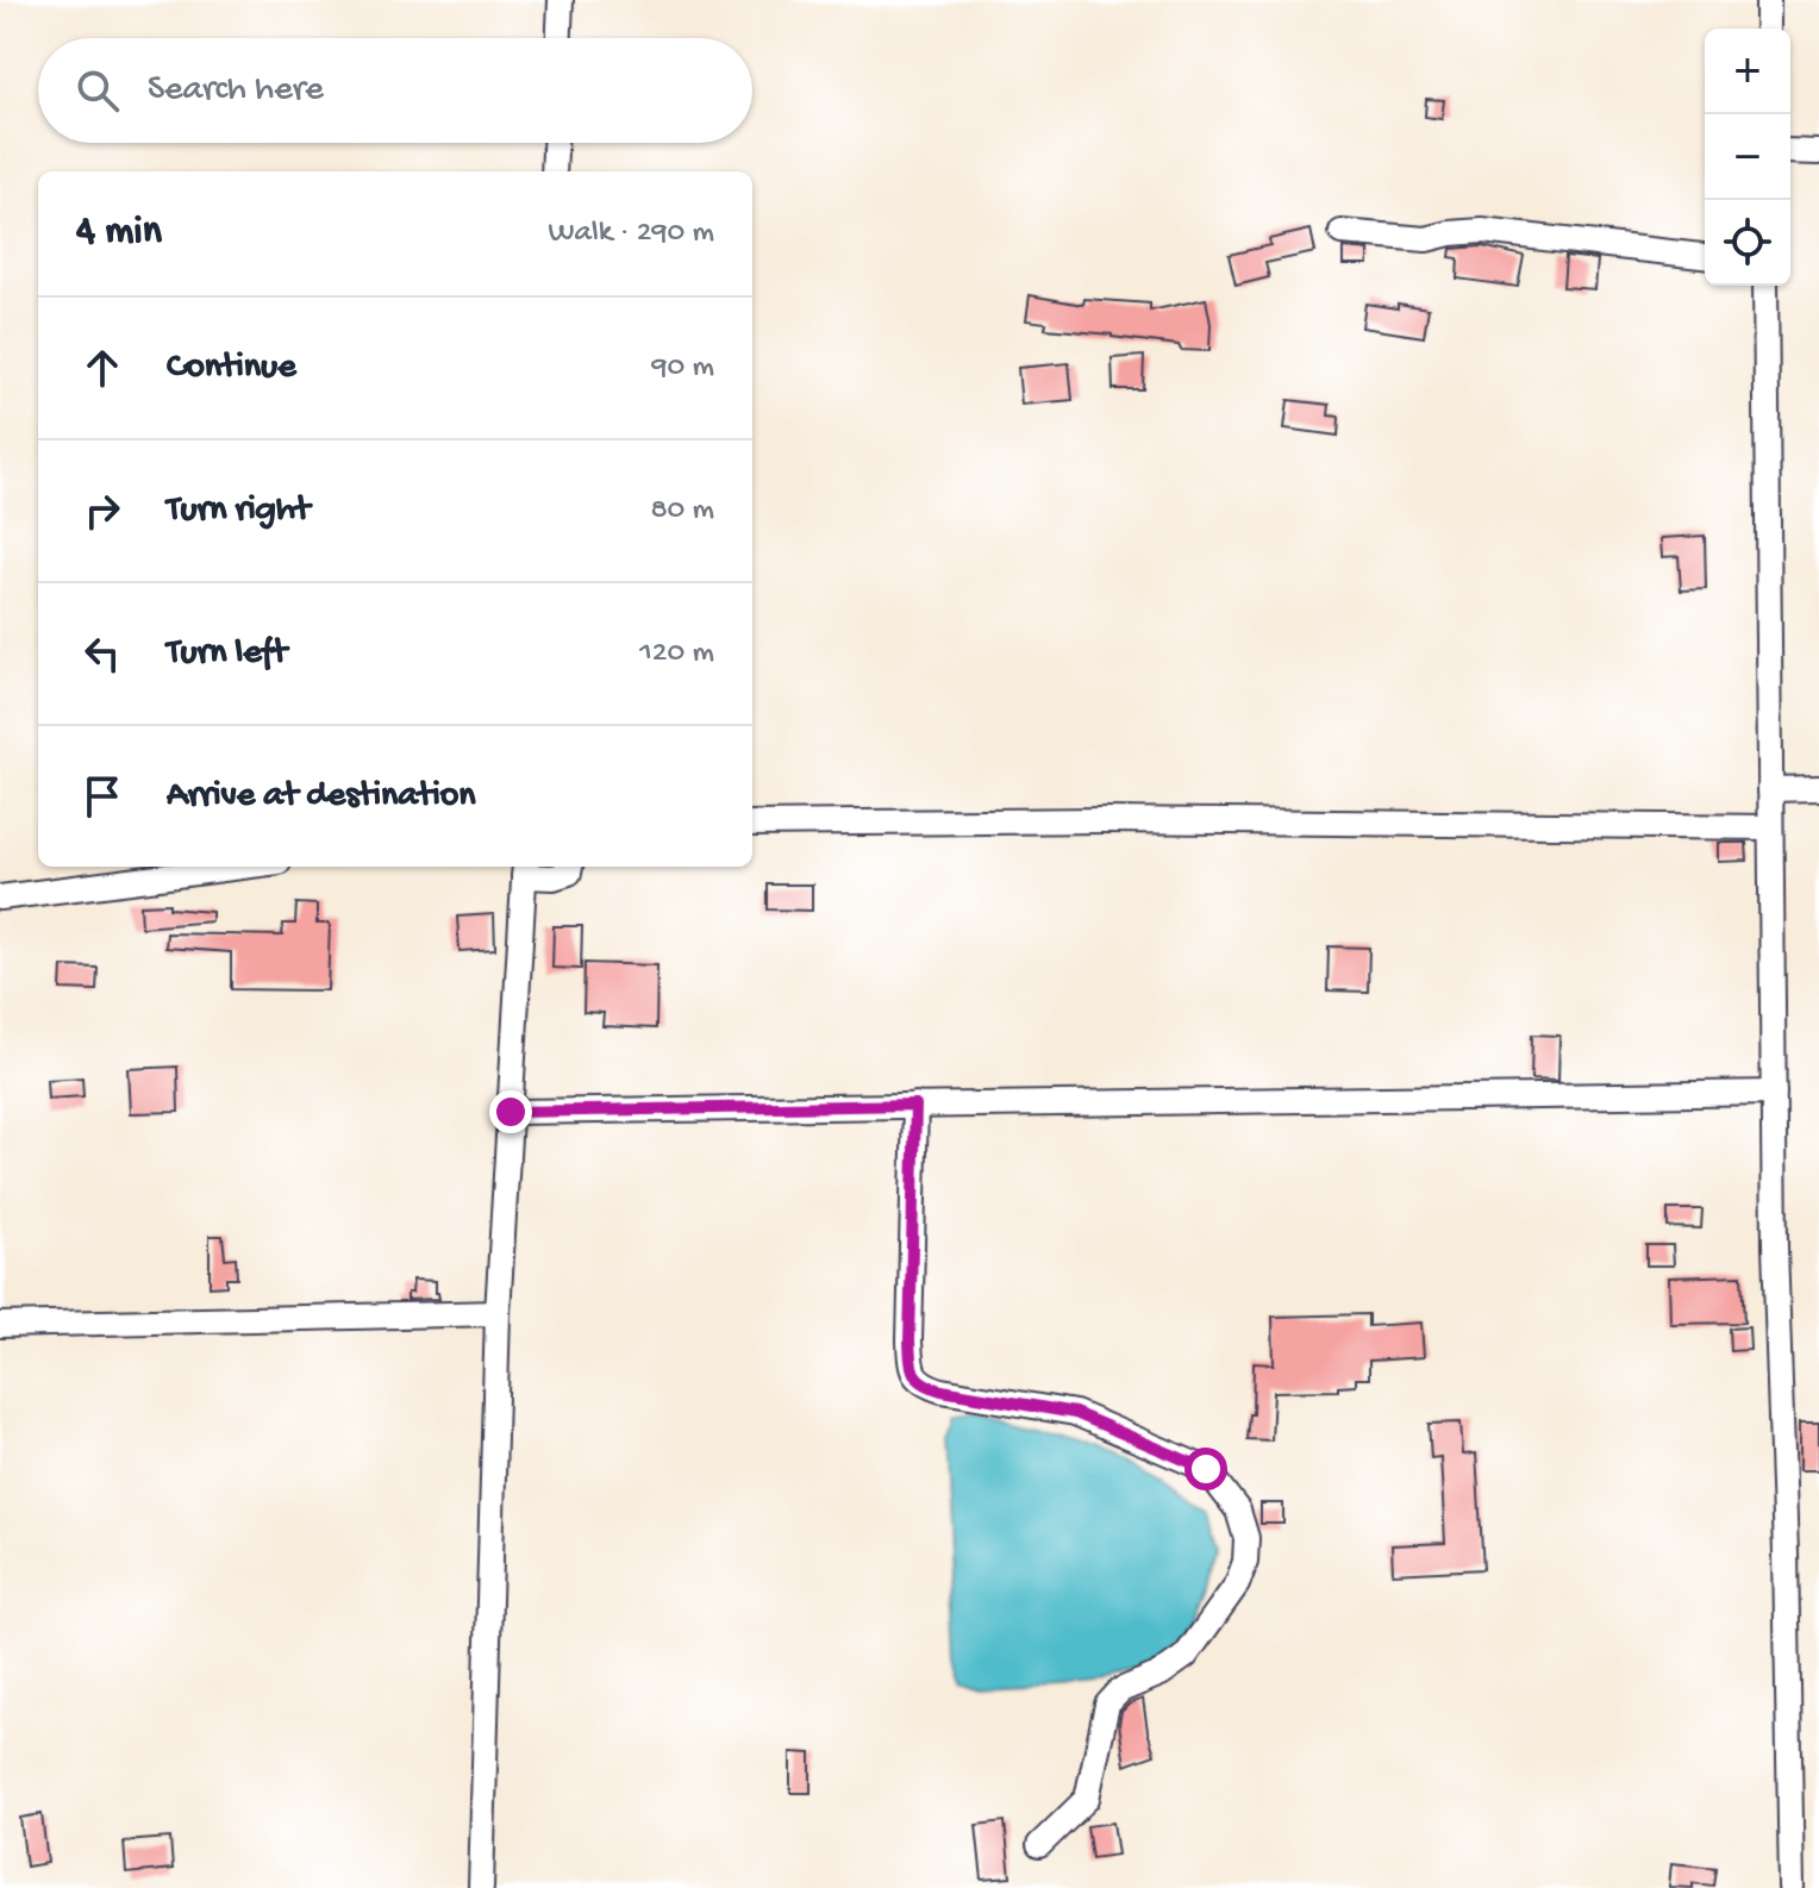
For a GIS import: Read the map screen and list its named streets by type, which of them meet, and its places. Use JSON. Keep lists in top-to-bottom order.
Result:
{
  "page": {
    "map_buttons": ["+", "−"],
    "search": "Search here",
    "heading": ["4 min", "Walk · 290 m"],
    "list": [
      ["Continue", "90 m"],
      ["Turn right", "80 m"],
      ["Turn left", "120 m"],
      "Arrive at destination"
    ]
  }
}
